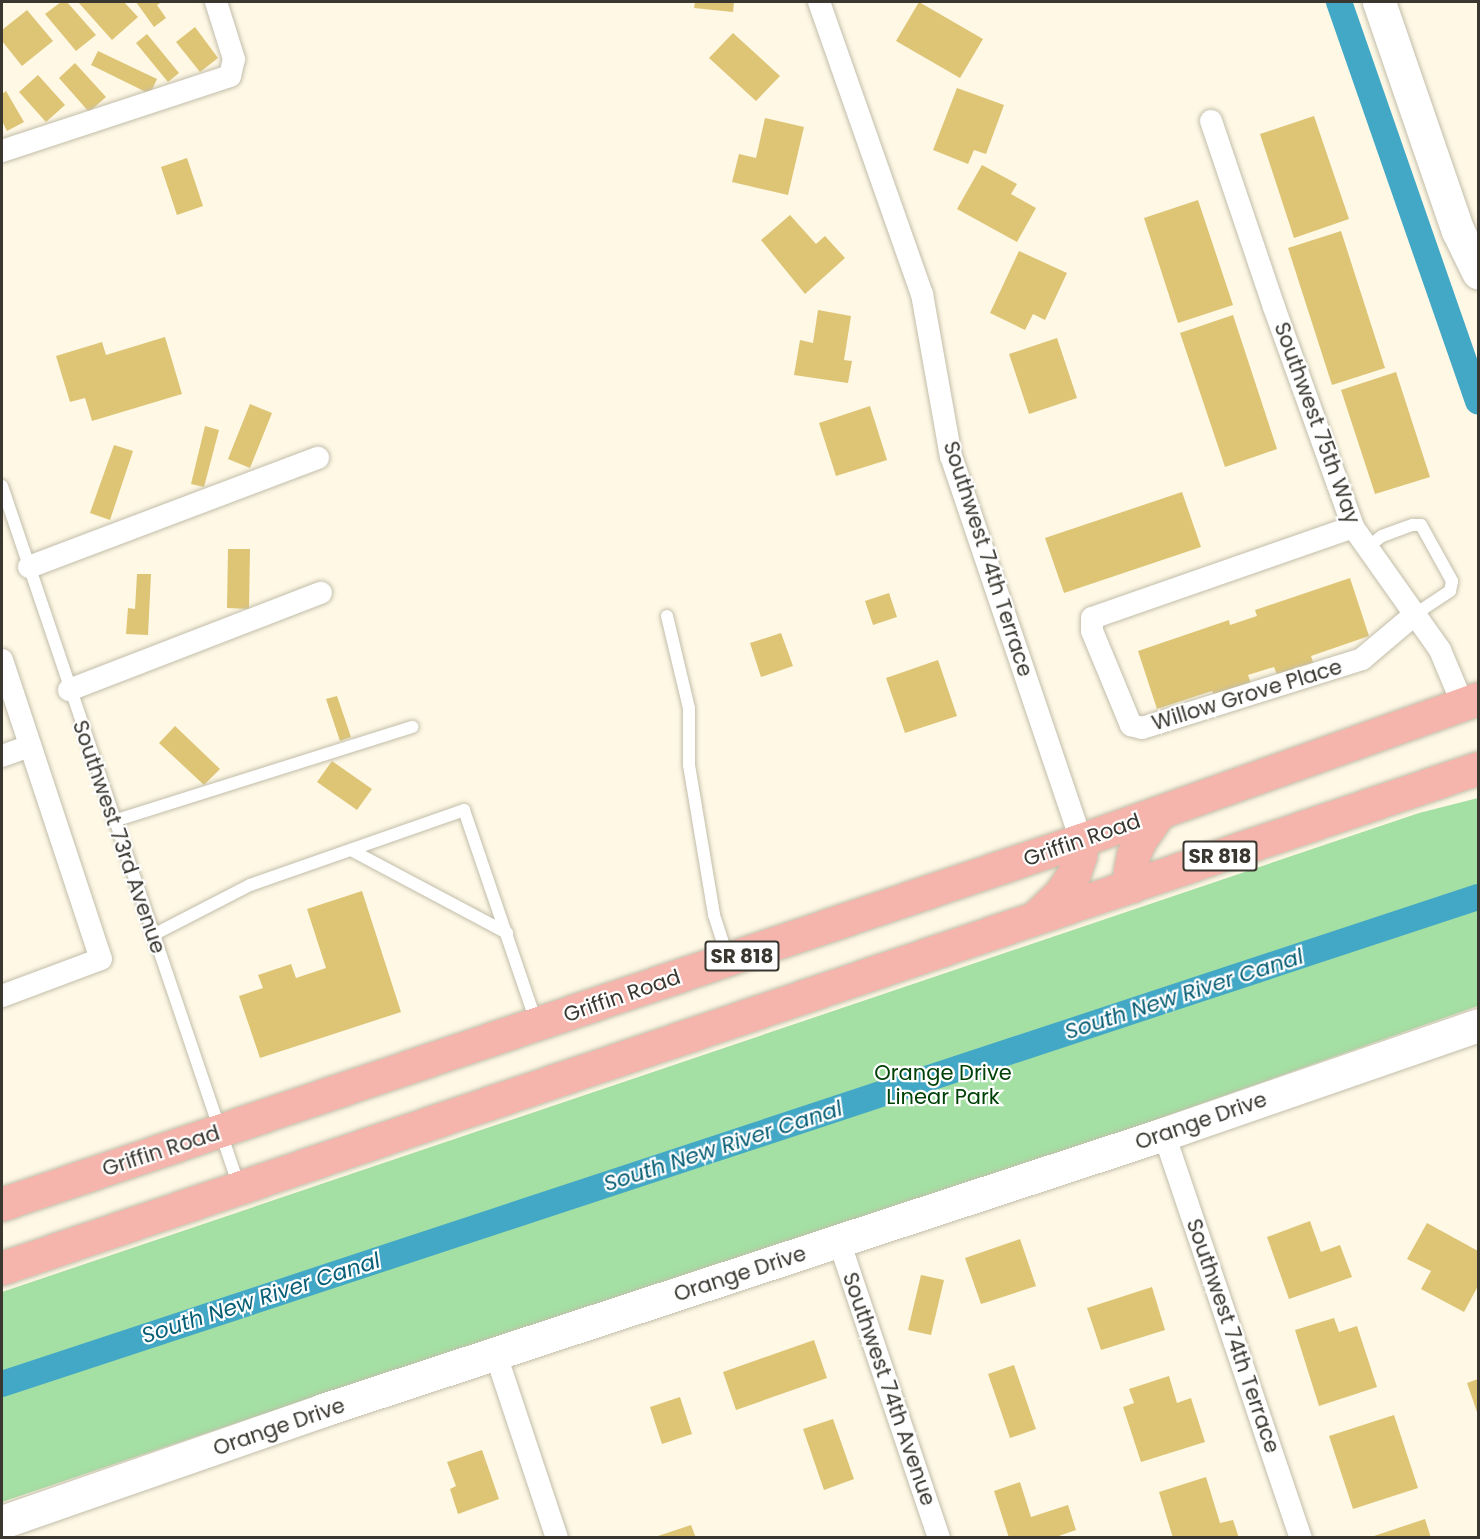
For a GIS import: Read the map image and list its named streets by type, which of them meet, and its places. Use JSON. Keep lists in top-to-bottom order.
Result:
{
  "streets": {
    "main road": ["Griffin Road", "SR 818"],
    "street": [
      "Southwest 75th Way",
      "Southwest 74th Terrace",
      "Willow Grove Place",
      "Orange Drive",
      "Southwest 74th Avenue"
    ],
    "lane": ["Southwest 73rd Avenue"]
  },
  "crossings": [
    ["Southwest 75th Way", "Willow Grove Place"],
    ["Southwest 75th Way", "Griffin Road"],
    ["Southwest 74th Terrace", "Griffin Road"],
    ["Southwest 74th Terrace", "Orange Drive"],
    ["Southwest 73rd Avenue", "Griffin Road"],
    ["Southwest 73rd Avenue", "SR 818"],
    ["Orange Drive", "Southwest 74th Avenue"]
  ],
  "water": ["South New River Canal"],
  "parks": ["Orange Drive Linear Park"]
}
